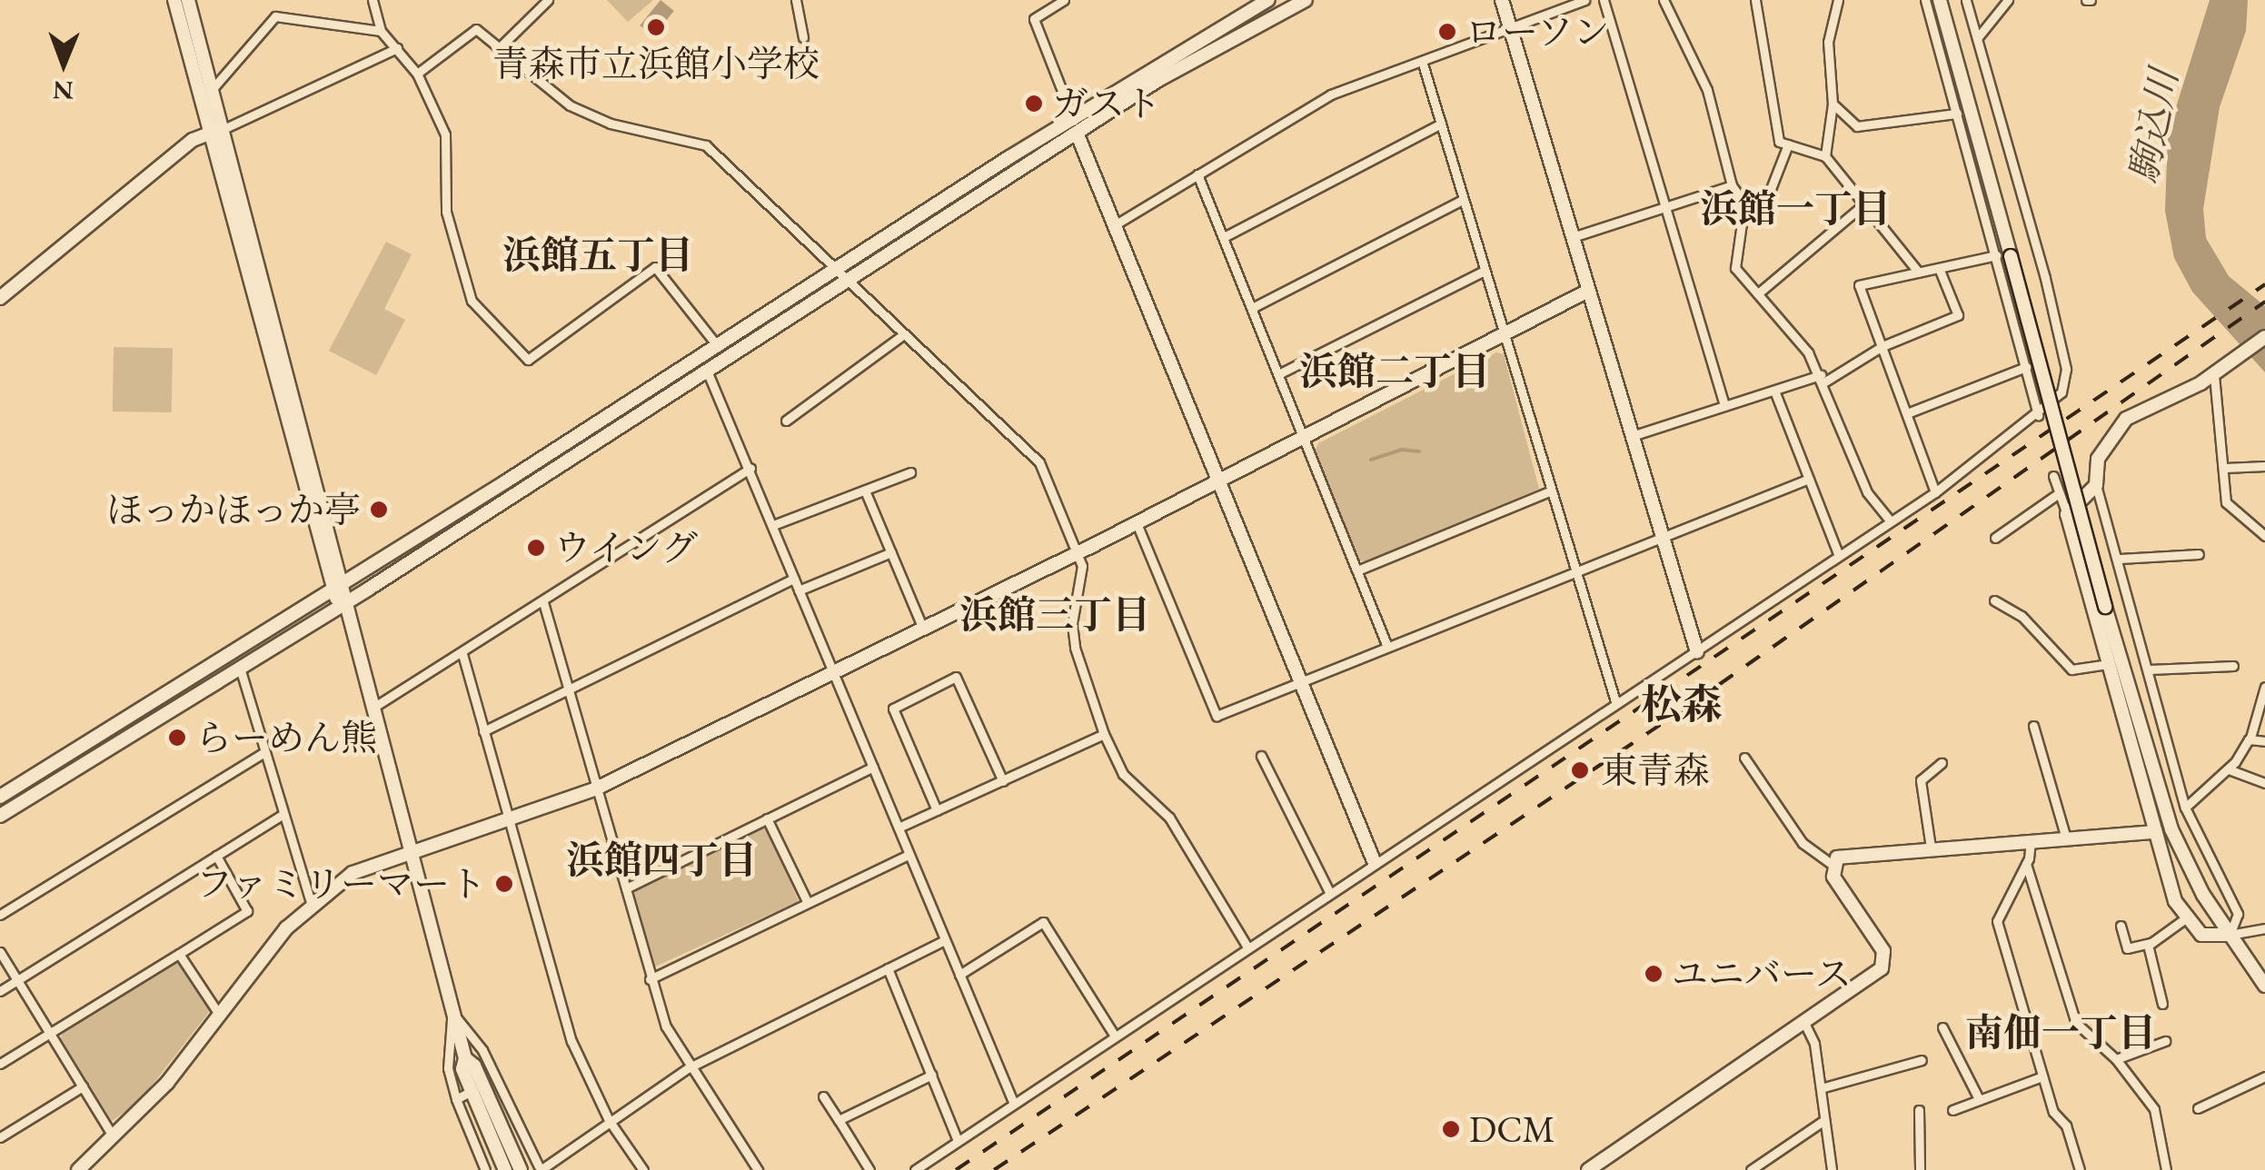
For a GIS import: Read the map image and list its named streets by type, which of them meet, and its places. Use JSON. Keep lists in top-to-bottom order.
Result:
{
  "districts": [
    "浜館一丁目",
    "浜館五丁目",
    "浜館二丁目",
    "浜館三丁目",
    "松森",
    "浜館四丁目",
    "南佃一丁目"
  ],
  "water": ["駒込川"],
  "places": [
    "青森市立浜館小学校",
    "ローソン",
    "ガスト",
    "ほっかほっか亭",
    "ウイング",
    "らーめん熊",
    "東青森",
    "ファミリーマート",
    "ユニバース",
    "DCM"
  ],
  "north": "bottom"
}
